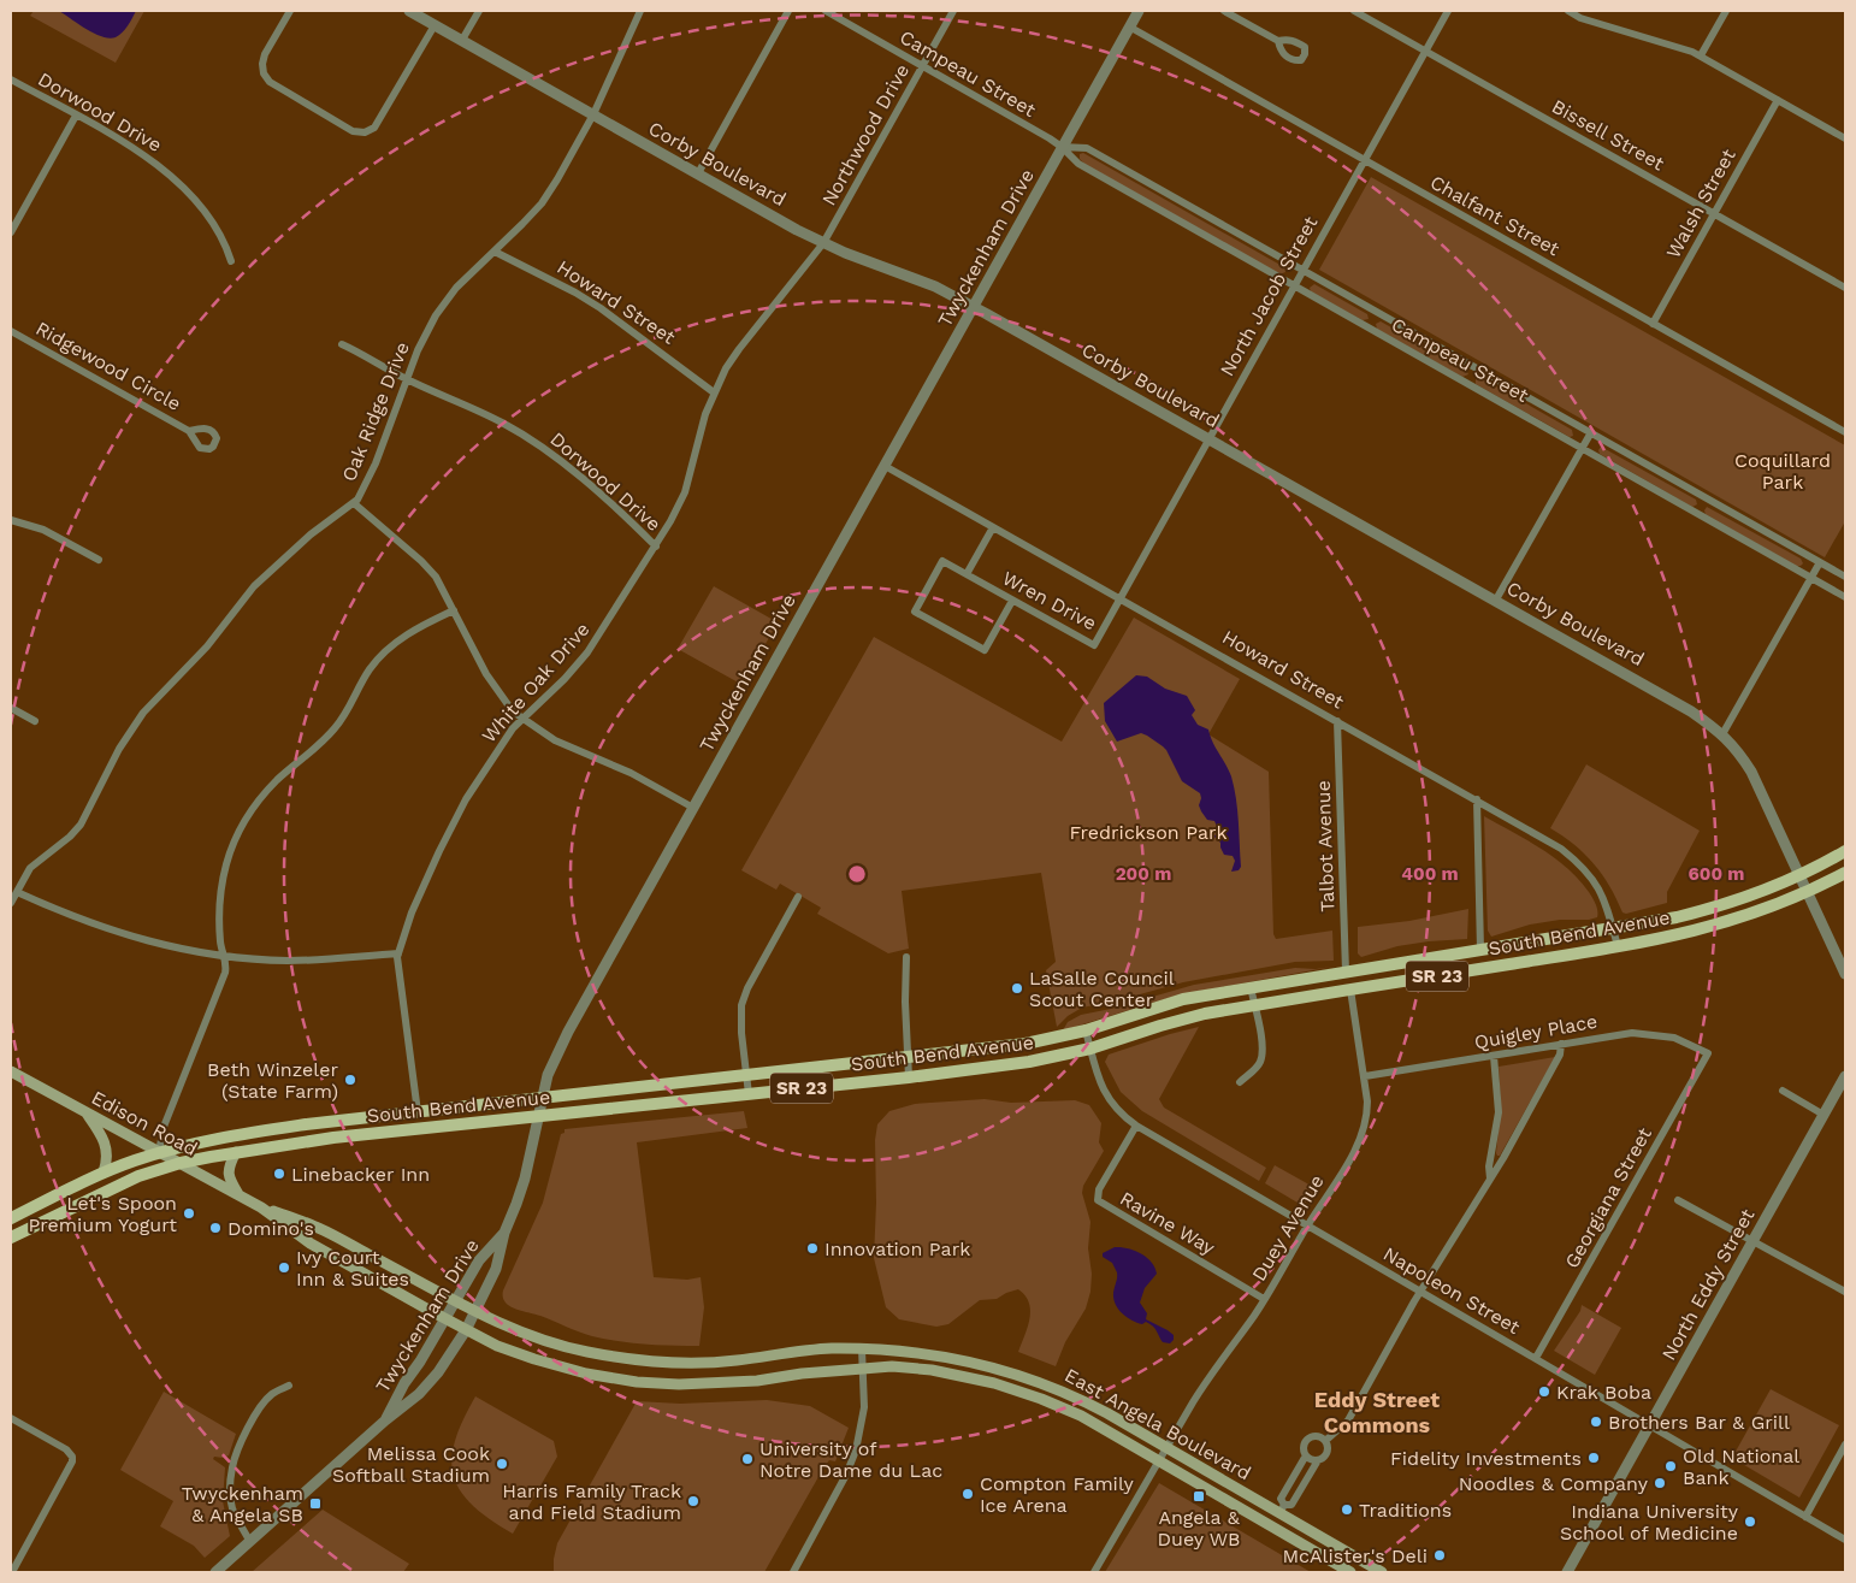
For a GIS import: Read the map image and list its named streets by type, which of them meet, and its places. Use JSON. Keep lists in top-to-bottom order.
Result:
{
  "streets": {
    "main road": [
      "South Bend Avenue",
      "SR 23",
      "Edison Road",
      "East Angela Boulevard"
    ],
    "street": [
      "Campeau Street",
      "Dorwood Drive",
      "Northwood Drive",
      "Bissell Street",
      "Corby Boulevard",
      "Walsh Street",
      "Chalfant Street",
      "Twyckenham Drive",
      "North Jacob Street",
      "Howard Street",
      "Ridgewood Circle",
      "Oak Ridge Drive",
      "Wren Drive",
      "White Oak Drive",
      "Talbot Avenue",
      "Quigley Place",
      "Georgiana Street",
      "Ravine Way",
      "Duey Avenue",
      "North Eddy Street",
      "Napoleon Street"
    ]
  },
  "crossings": [
    ["Campeau Street", "Northwood Drive"],
    ["Campeau Street", "Twyckenham Drive"],
    ["Campeau Street", "North Jacob Street"],
    ["Dorwood Drive", "Oak Ridge Drive"],
    ["Dorwood Drive", "White Oak Drive"],
    ["Northwood Drive", "Corby Boulevard"],
    ["Northwood Drive", "White Oak Drive"],
    ["Bissell Street", "Walsh Street"],
    ["Bissell Street", "North Jacob Street"],
    ["Corby Boulevard", "Twyckenham Drive"],
    ["Corby Boulevard", "North Jacob Street"],
    ["Corby Boulevard", "Oak Ridge Drive"],
    ["Corby Boulevard", "White Oak Drive"],
    ["Corby Boulevard", "South Bend Avenue"],
    ["Corby Boulevard", "SR 23"],
    ["Walsh Street", "Chalfant Street"],
    ["Chalfant Street", "Twyckenham Drive"],
    ["Chalfant Street", "North Jacob Street"],
    ["Twyckenham Drive", "Howard Street"],
    ["Twyckenham Drive", "South Bend Avenue"],
    ["Twyckenham Drive", "Edison Road"],
    ["Twyckenham Drive", "East Angela Boulevard"],
    ["North Jacob Street", "Howard Street"],
    ["North Jacob Street", "Wren Drive"],
    ["Howard Street", "Oak Ridge Drive"],
    ["Howard Street", "Wren Drive"],
    ["Howard Street", "White Oak Drive"],
    ["Howard Street", "Talbot Avenue"],
    ["Howard Street", "South Bend Avenue"],
    ["White Oak Drive", "South Bend Avenue"],
    ["Talbot Avenue", "South Bend Avenue"],
    ["South Bend Avenue", "SR 23"],
    ["South Bend Avenue", "Edison Road"],
    ["South Bend Avenue", "Duey Avenue"],
    ["South Bend Avenue", "Napoleon Street"],
    ["Quigley Place", "Georgiana Street"],
    ["Quigley Place", "Duey Avenue"],
    ["Edison Road", "East Angela Boulevard"],
    ["Georgiana Street", "Napoleon Street"],
    ["Ravine Way", "Duey Avenue"],
    ["Ravine Way", "Napoleon Street"],
    ["Duey Avenue", "Napoleon Street"],
    ["Duey Avenue", "East Angela Boulevard"],
    ["North Eddy Street", "Napoleon Street"]
  ],
  "districts": ["Eddy Street Commons"],
  "parks": ["Coquillard Park", "Fredrickson Park"],
  "places": {
    "other": [
      "LaSalle Council Scout Center",
      "Beth Winzeler (State Farm)",
      "Linebacker Inn",
      "Let's Spoon Premium Yogurt",
      "Domino's",
      "Innovation Park",
      "Ivy Court Inn & Suites",
      "Krak Boba",
      "Brothers Bar & Grill",
      "Fidelity Investments",
      "University of Notre Dame du Lac",
      "Melissa Cook Softball Stadium",
      "Old National Bank",
      "Noodles & Company",
      "Compton Family Ice Arena",
      "Harris Family Track and Field Stadium",
      "Traditions",
      "Indiana University School of Medicine",
      "McAlister's Deli"
    ],
    "transit": ["Angela & Duey WB", "Twyckenham & Angela SB"]
  },
  "rings": ["200 m", "400 m", "600 m"]
}
